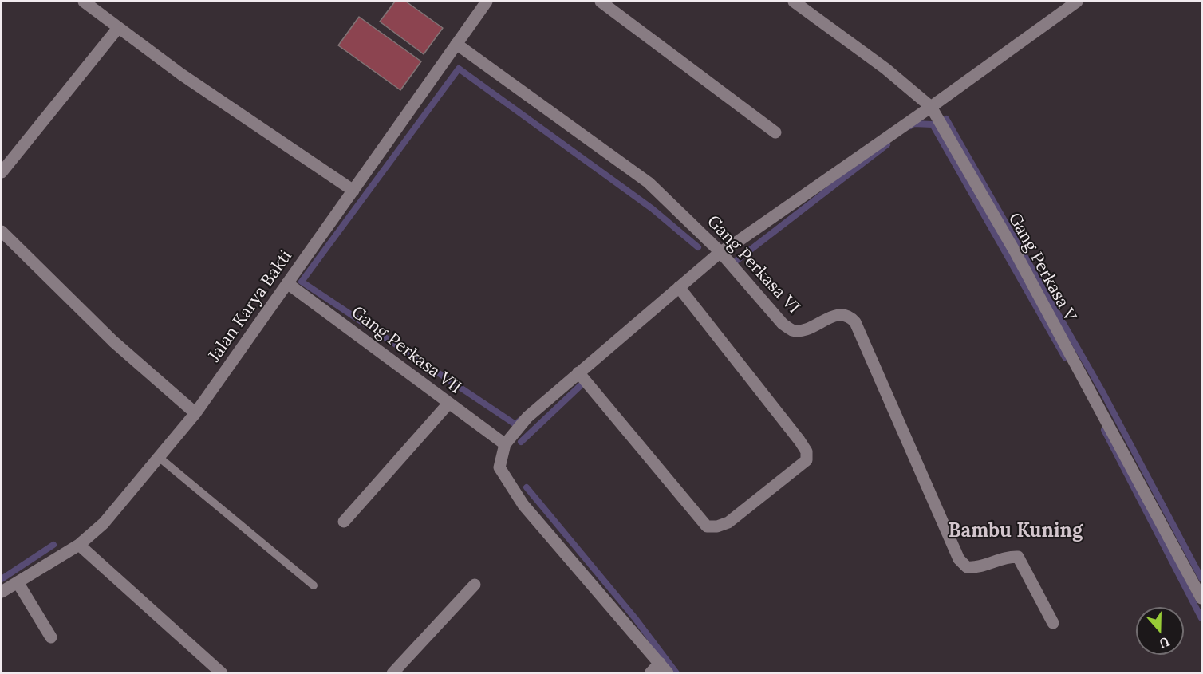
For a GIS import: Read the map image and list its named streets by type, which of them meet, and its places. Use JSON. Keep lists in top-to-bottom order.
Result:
{
  "streets": {
    "street": [
      "Gang Perkasa VI",
      "Gang Perkasa V",
      "Jalan Karya Bakti",
      "Gang Perkasa VII"
    ]
  },
  "crossings": [
    ["Gang Perkasa VI", "Jalan Karya Bakti"],
    ["Jalan Karya Bakti", "Gang Perkasa VII"]
  ],
  "districts": ["Bambu Kuning"],
  "north": "bottom"
}
